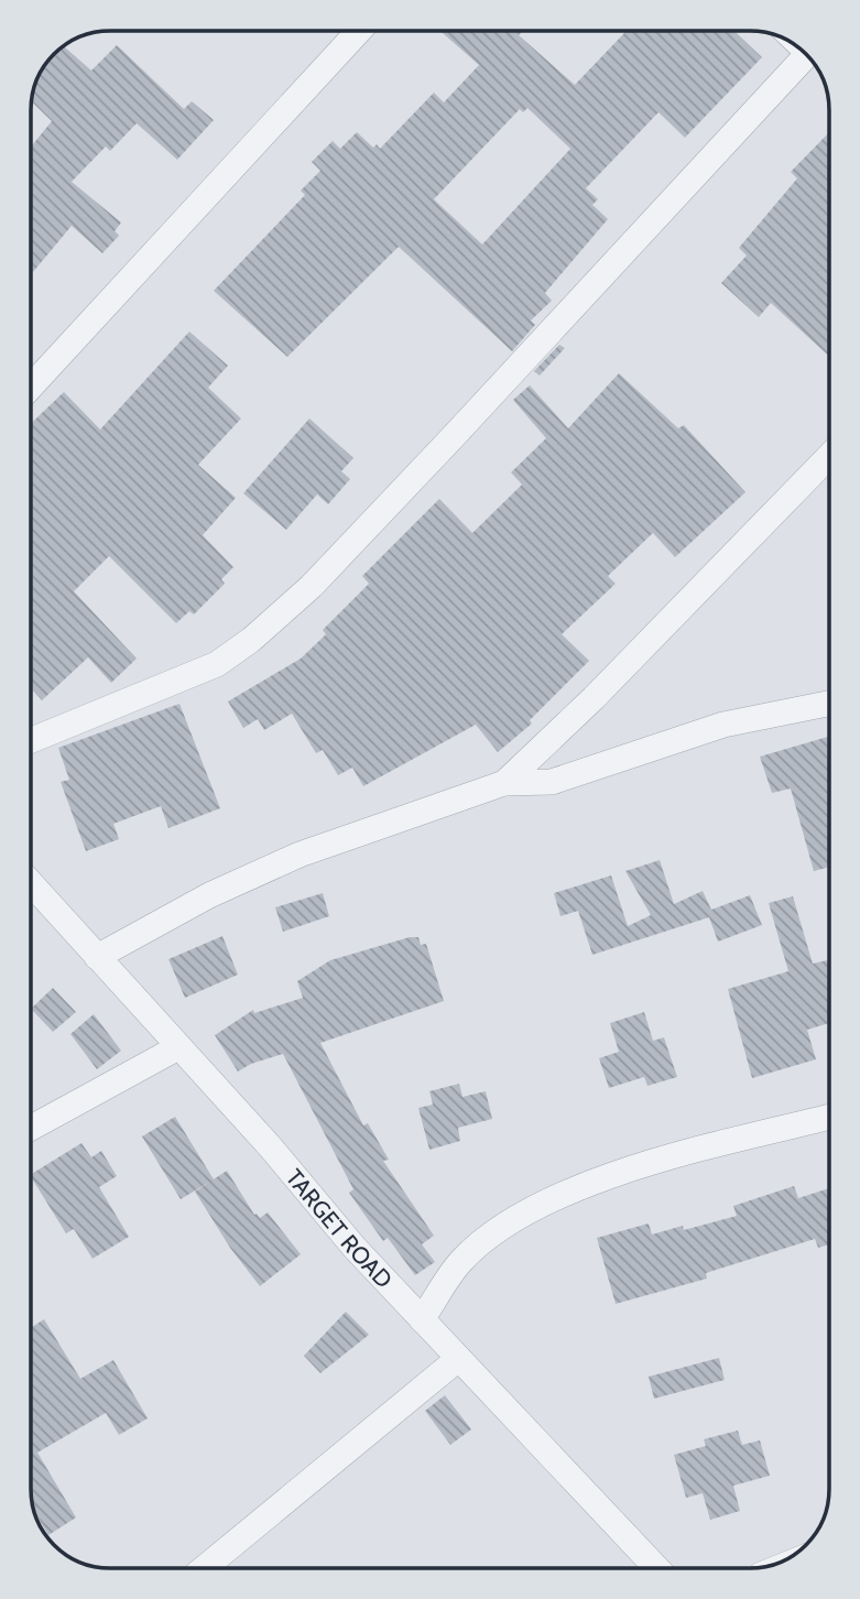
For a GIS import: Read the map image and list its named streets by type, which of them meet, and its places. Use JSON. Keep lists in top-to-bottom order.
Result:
{
  "streets": {
    "street": ["TARGET ROAD"]
  }
}
